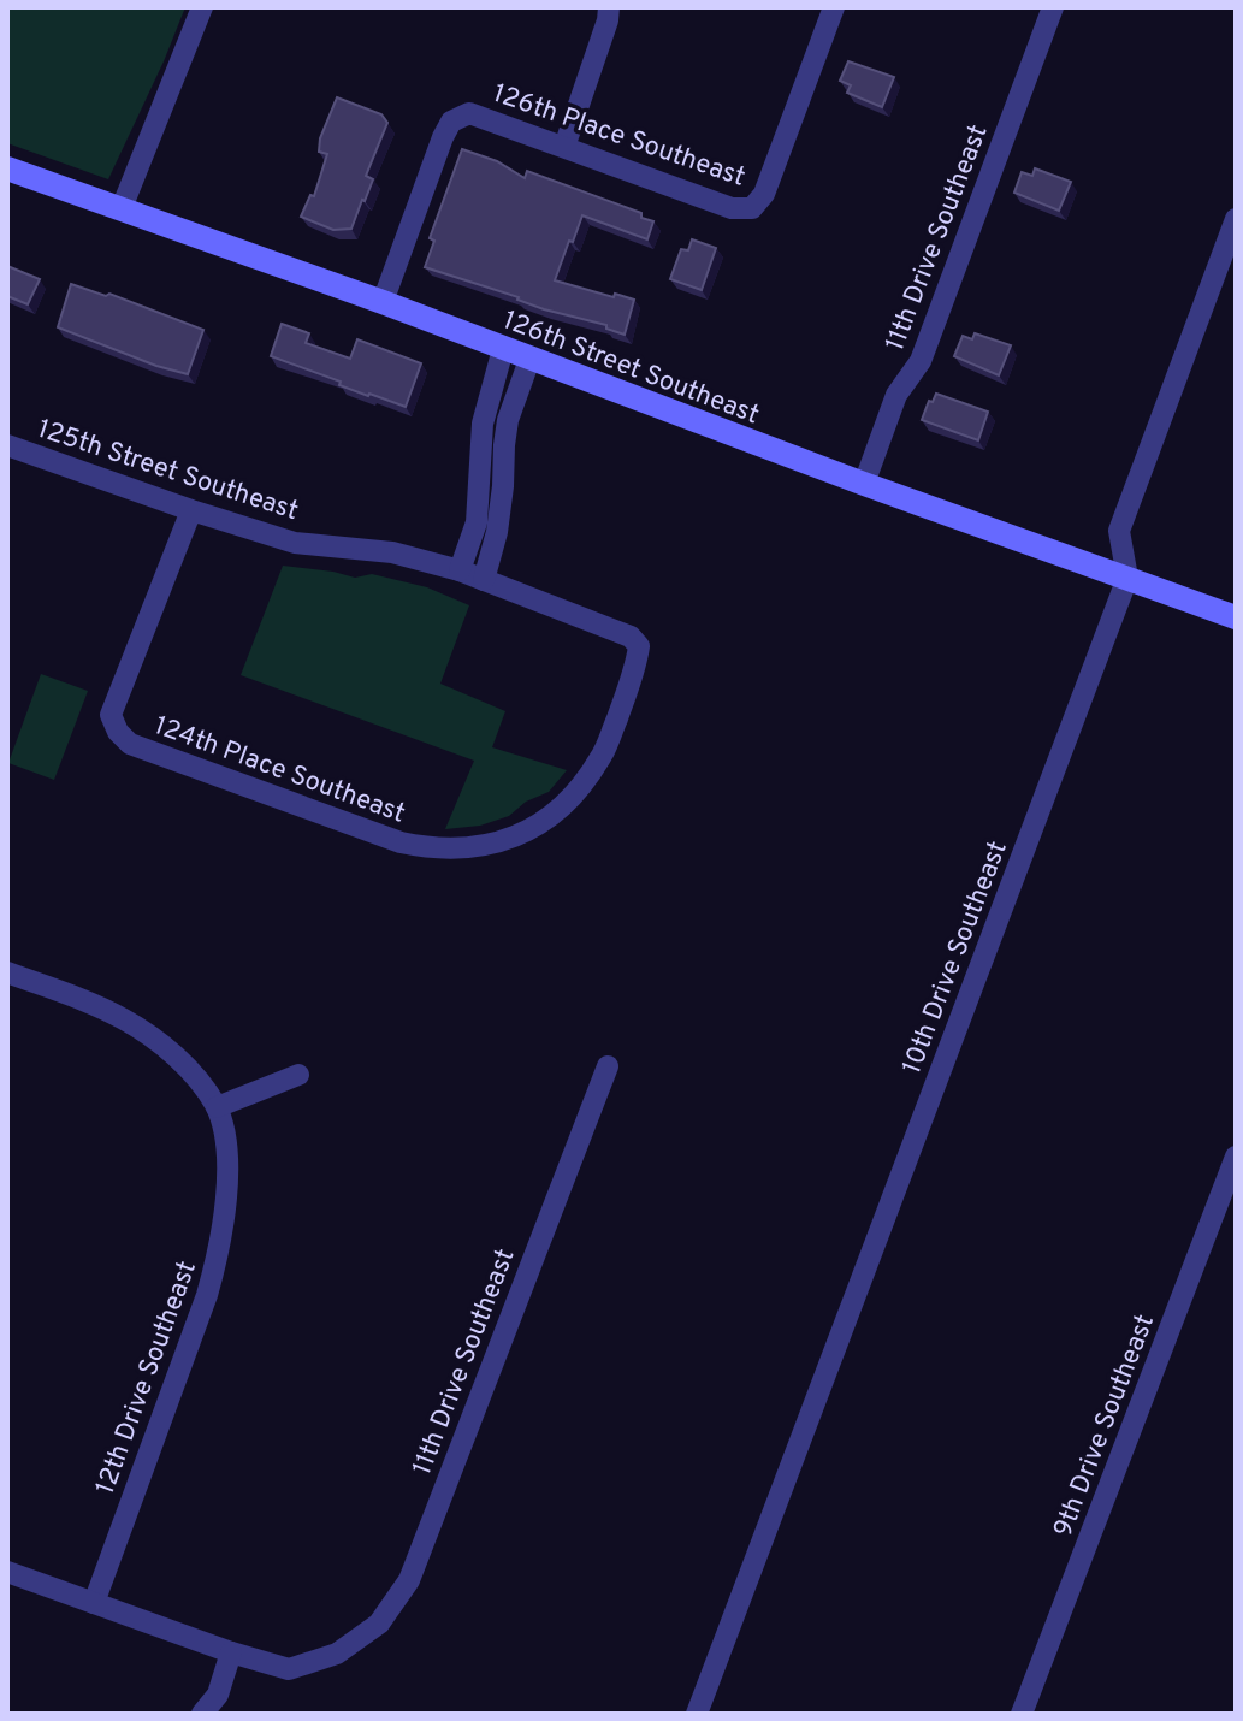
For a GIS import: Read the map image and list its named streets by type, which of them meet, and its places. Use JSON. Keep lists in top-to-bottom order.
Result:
{
  "streets": {
    "street": [
      "126th Place Southeast",
      "11th Drive Southeast",
      "126th Street Southeast",
      "125th Street Southeast",
      "124th Place Southeast",
      "10th Drive Southeast",
      "12th Drive Southeast",
      "9th Drive Southeast"
    ]
  },
  "crossings": [
    ["126th Place Southeast", "126th Street Southeast"],
    ["11th Drive Southeast", "126th Street Southeast"],
    ["11th Drive Southeast", "12th Drive Southeast"],
    ["126th Street Southeast", "10th Drive Southeast"],
    ["125th Street Southeast", "124th Place Southeast"]
  ]
}
